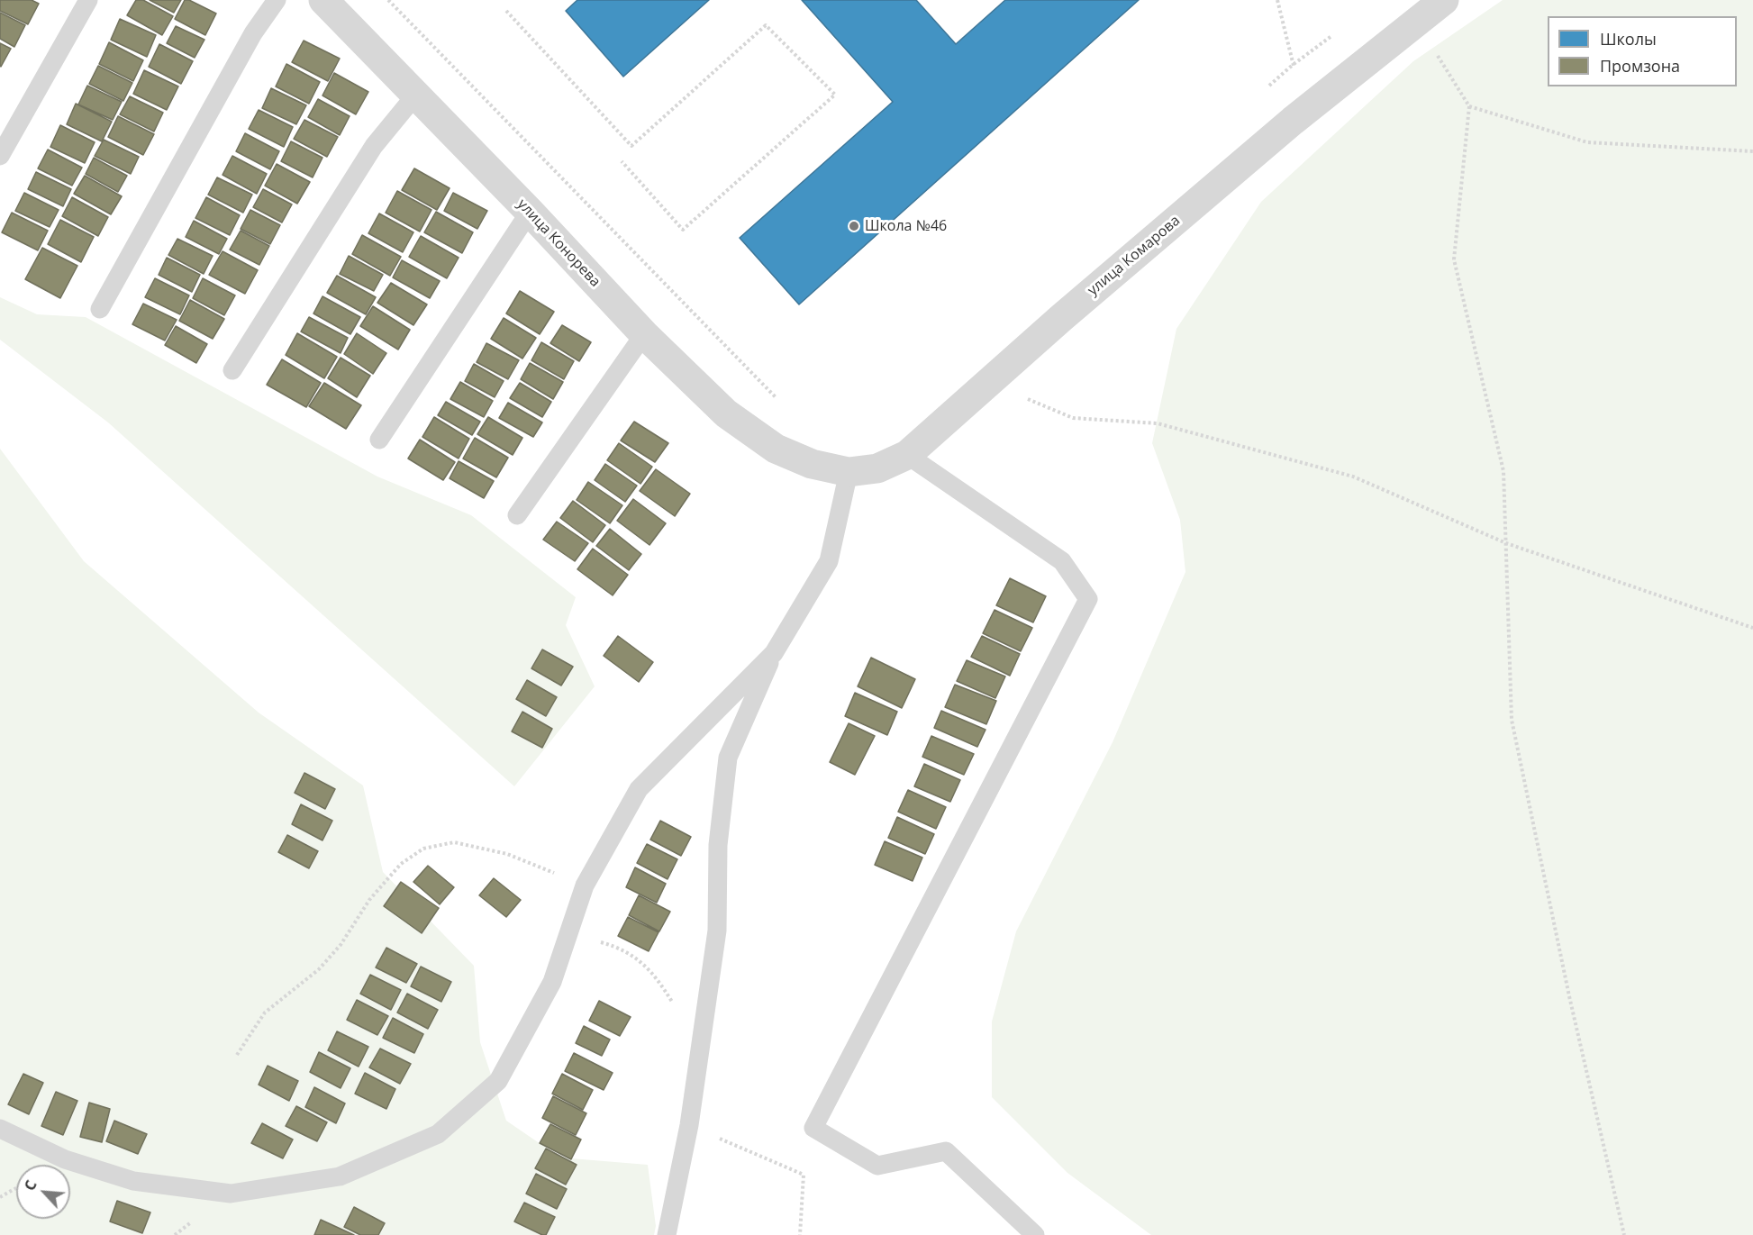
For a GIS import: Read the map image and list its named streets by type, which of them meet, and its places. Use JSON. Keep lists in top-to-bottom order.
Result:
{
  "streets": {
    "street": ["улица Конорева", "улица Комарова"]
  },
  "crossings": [
    ["улица Конорева", "улица Комарова"]
  ],
  "places": ["Школа №46"],
  "legend": ["Школы", "Промзона"],
  "north": "top left"
}
